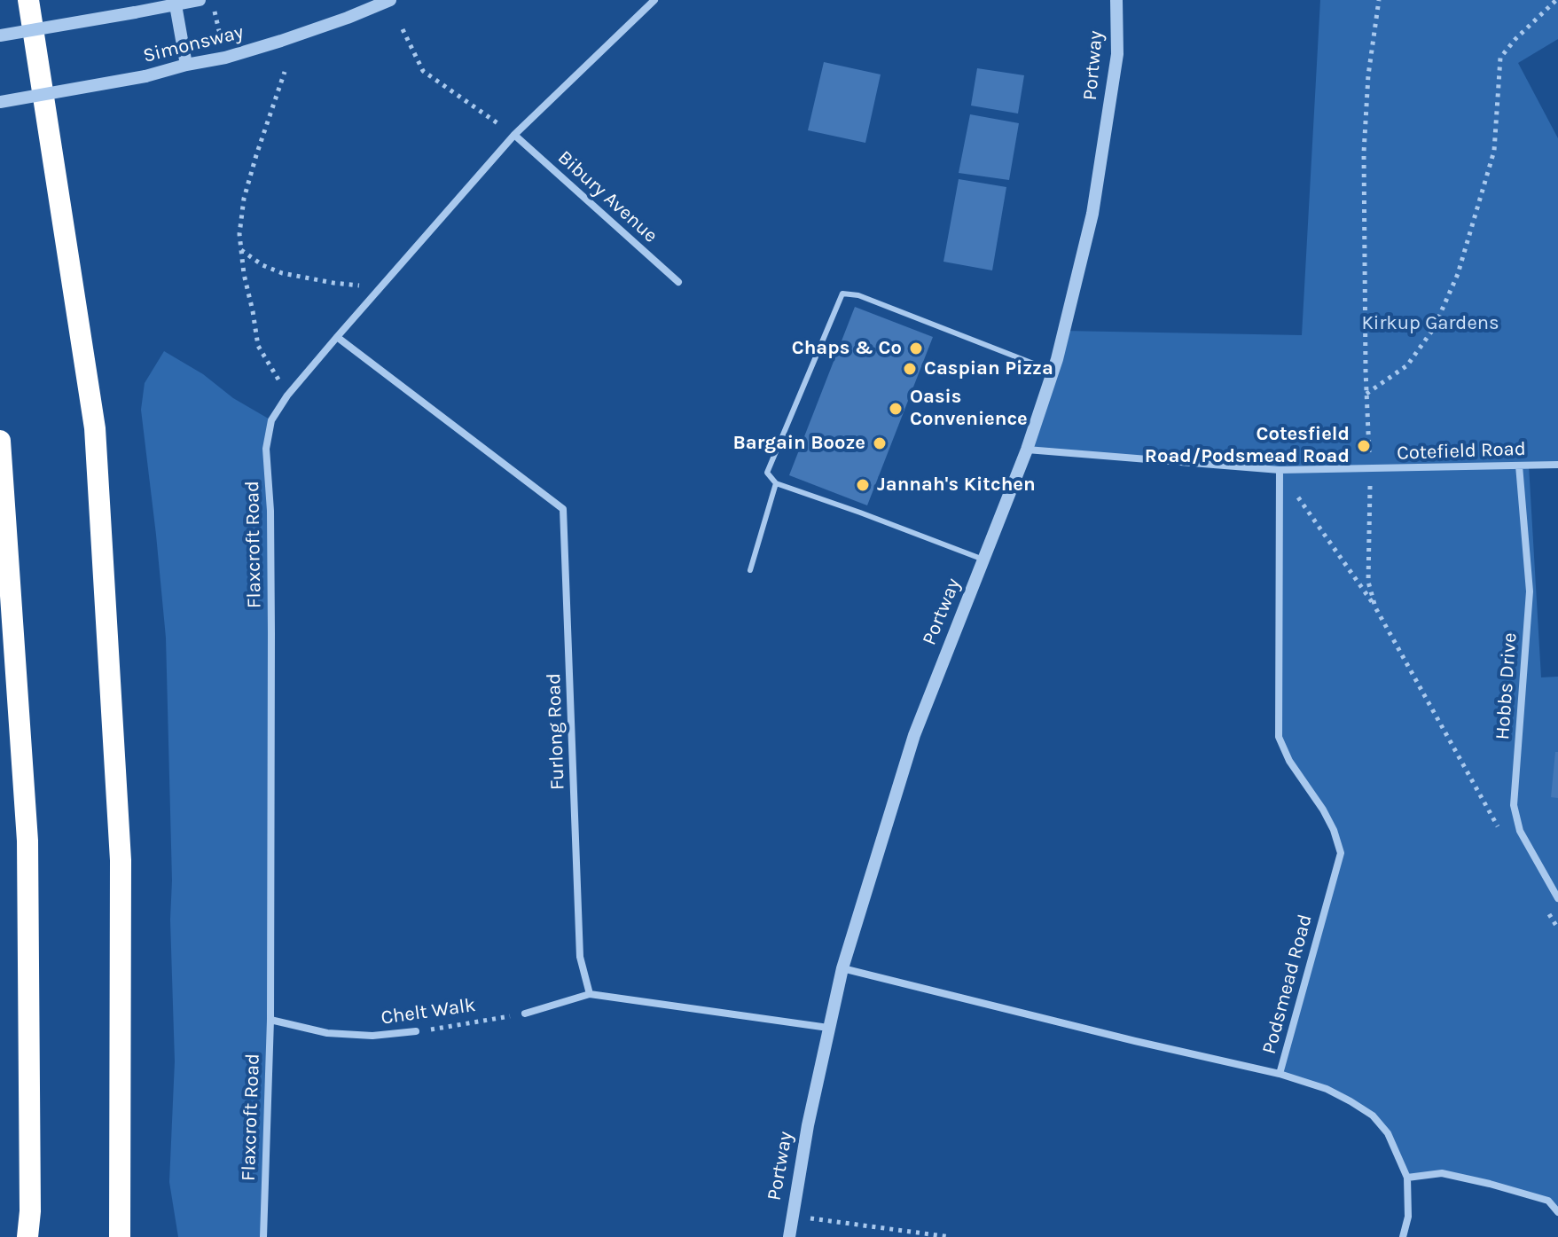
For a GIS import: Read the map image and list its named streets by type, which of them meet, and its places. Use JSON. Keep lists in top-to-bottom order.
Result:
{
  "streets": {
    "street": [
      "Simonsway",
      "Portway",
      "Bibury Avenue",
      "Cotefield Road",
      "Flaxcroft Road",
      "Hobbs Drive",
      "Furlong Road",
      "Podsmead Road",
      "Chelt Walk"
    ]
  },
  "crossings": [
    ["Portway", "Cotefield Road"],
    ["Portway", "Podsmead Road"],
    ["Bibury Avenue", "Flaxcroft Road"],
    ["Cotefield Road", "Hobbs Drive"],
    ["Cotefield Road", "Podsmead Road"],
    ["Flaxcroft Road", "Furlong Road"],
    ["Flaxcroft Road", "Chelt Walk"]
  ],
  "parks": ["Kirkup Gardens"],
  "places": [
    "Chaps & Co",
    "Caspian Pizza",
    "Oasis Convenience",
    "Bargain Booze",
    "Cotesfield Road/Podsmead Road",
    "Jannah's Kitchen"
  ]
}
